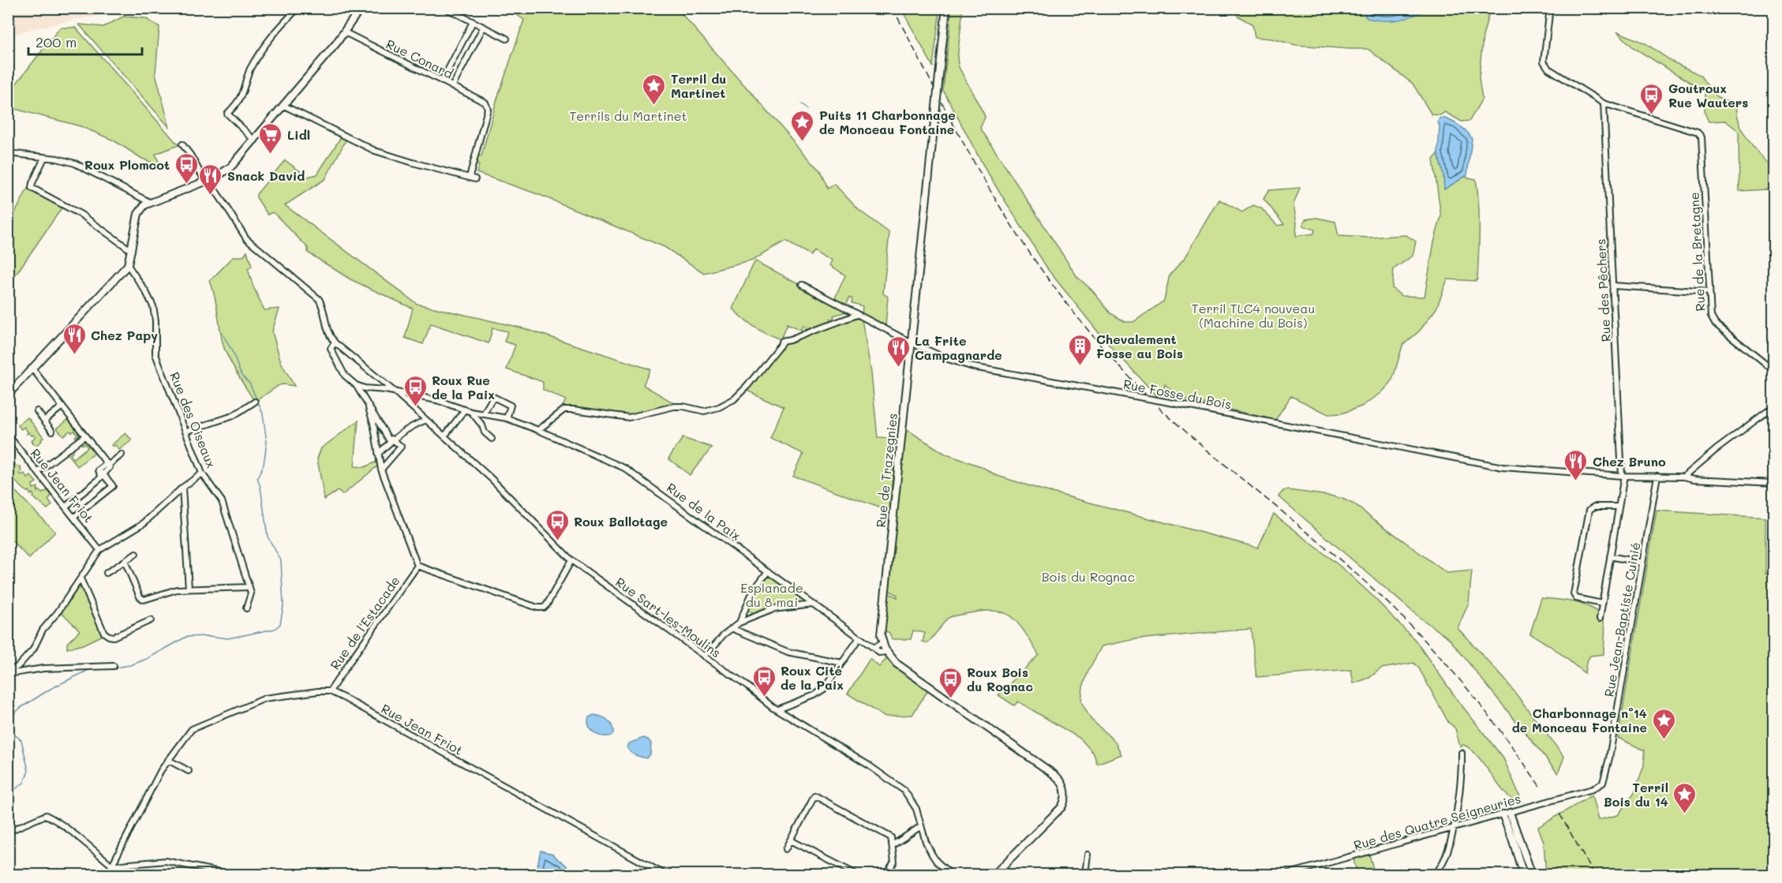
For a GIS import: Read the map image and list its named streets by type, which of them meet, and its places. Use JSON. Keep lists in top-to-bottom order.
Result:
{
  "streets": {
    "main road": ["Rue de Trazegnies"],
    "street": [
      "Rue Conard",
      "Rue de la Bretagne",
      "Rue des Pêchers",
      "Rue Fosse du Bois",
      "Rue des Oiseaux",
      "Rue Jean Friot",
      "Rue de la Paix",
      "Rue Sart-les-Moulins",
      "Rue Jean-Baptiste Cuinié",
      "Rue de l'Estacade",
      "Rue des Quatre Seigneuries"
    ]
  },
  "crossings": [
    ["Rue de la Bretagne", "Rue des Pêchers"],
    ["Rue des Pêchers", "Rue Fosse du Bois"],
    ["Rue Fosse du Bois", "Rue de Trazegnies"],
    ["Rue Fosse du Bois", "Rue Jean-Baptiste Cuinié"],
    ["Rue de Trazegnies", "Rue de la Paix"],
    ["Rue Jean Friot", "Rue de l'Estacade"],
    ["Rue de la Paix", "Rue Sart-les-Moulins"],
    ["Rue Jean-Baptiste Cuinié", "Rue des Quatre Seigneuries"]
  ],
  "parks": [
    "Terrils du Martinet",
    "Terril TLC4 nouveau (Machine du Bois)",
    "Bois du Rognac",
    "Esplanade du 8 mai"
  ],
  "places": {
    "place": [
      "Terril du Martinet",
      "Puits 11 Charbonnage de Monceau Fontaine",
      "Charbonnage n°14 de Monceau Fontaine",
      "Terril Bois du 14"
    ],
    "bus stop": [
      "Goutroux Rue Wauters",
      "Roux Plomcot",
      "Roux Rue de la Paix",
      "Roux Ballotage",
      "Roux Cité de la Paix",
      "Roux Bois du Rognac"
    ],
    "supermarket": ["Lidl"],
    "restaurant": [
      "Snack David",
      "Chez Papy",
      "La Frite Campagnarde",
      "Chez Bruno"
    ],
    "building": ["Chevalement Fosse au Bois"]
  },
  "scale_bar": "200 m"
}
